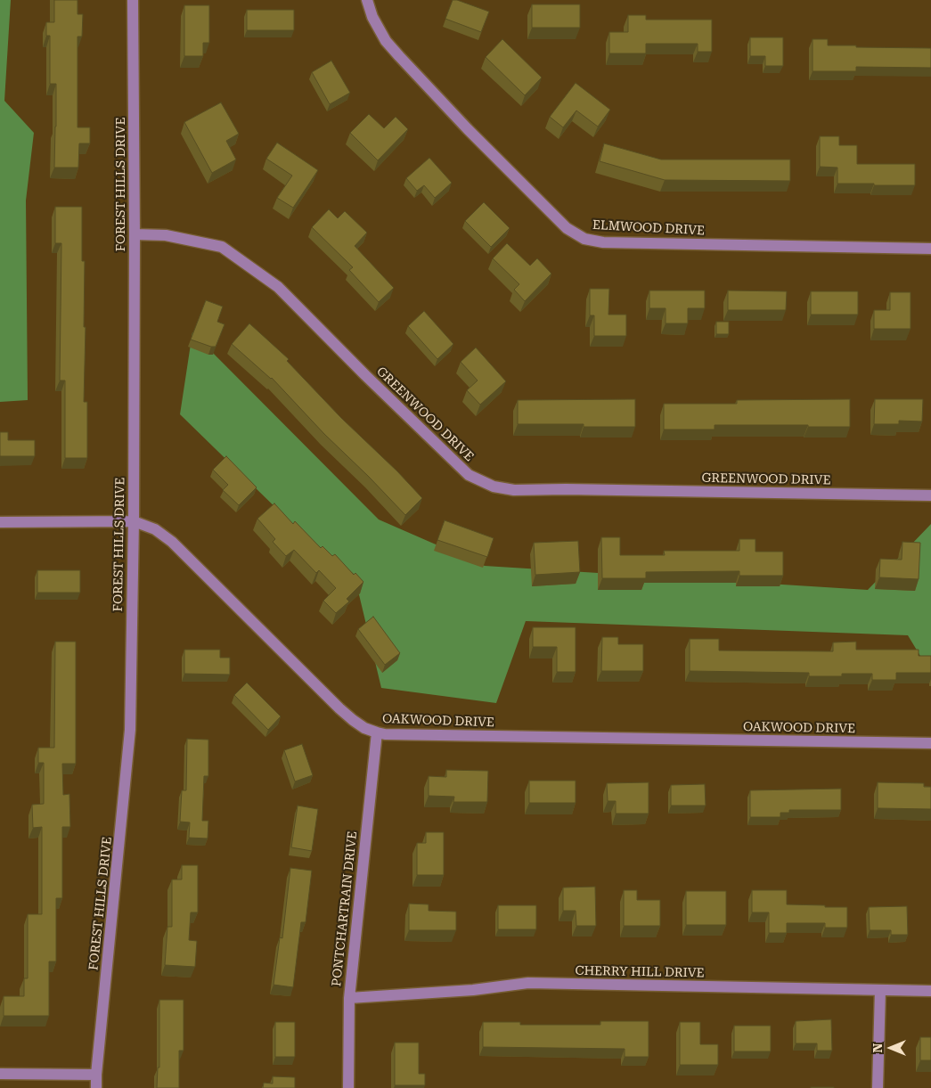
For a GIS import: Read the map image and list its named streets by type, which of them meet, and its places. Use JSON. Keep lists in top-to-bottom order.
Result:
{
  "streets": {
    "street": [
      "FOREST HILLS DRIVE",
      "ELMWOOD DRIVE",
      "GREENWOOD DRIVE",
      "OAKWOOD DRIVE",
      "PONTCHARTRAIN DRIVE",
      "CHERRY HILL DRIVE"
    ]
  },
  "crossings": [
    ["FOREST HILLS DRIVE", "GREENWOOD DRIVE"],
    ["FOREST HILLS DRIVE", "OAKWOOD DRIVE"],
    ["OAKWOOD DRIVE", "PONTCHARTRAIN DRIVE"],
    ["PONTCHARTRAIN DRIVE", "CHERRY HILL DRIVE"]
  ],
  "north": "left"
}
